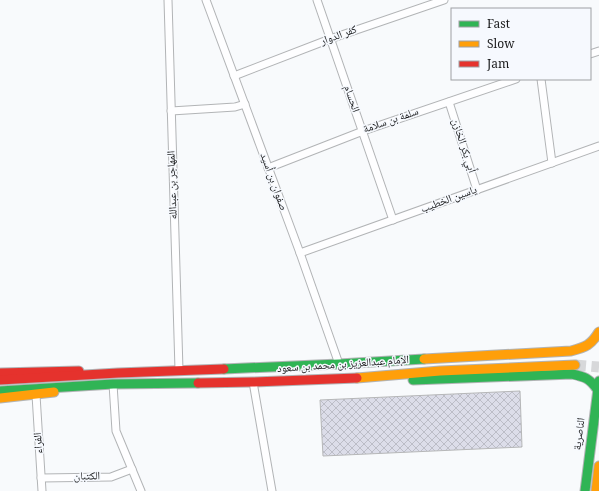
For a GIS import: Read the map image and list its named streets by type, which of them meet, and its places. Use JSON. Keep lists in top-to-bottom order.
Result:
{
  "streets": {
    "main road": ["الإمام عبدالعزيز بن محمد بن سعود", "الناصرية"],
    "street": [
      "كفر الدوار",
      "الحسام",
      "سلمة بن سلامة",
      "أبي بكر الخازن",
      "صفوان بن أسيد",
      "المهاجر بن عبدالله",
      "ياسين الخطيب",
      "الفراء",
      "الكتبان"
    ]
  },
  "crossings": [
    ["كفر الدوار", "الحسام"],
    ["كفر الدوار", "صفوان بن أسيد"],
    ["الحسام", "سلمة بن سلامة"],
    ["الحسام", "ياسين الخطيب"],
    ["سلمة بن سلامة", "أبي بكر الخازن"],
    ["سلمة بن سلامة", "صفوان بن أسيد"],
    ["أبي بكر الخازن", "ياسين الخطيب"],
    ["صفوان بن أسيد", "ياسين الخطيب"],
    ["صفوان بن أسيد", "الإمام عبدالعزيز بن محمد بن سعود"],
    ["المهاجر بن عبدالله", "الإمام عبدالعزيز بن محمد بن سعود"],
    ["الإمام عبدالعزيز بن محمد بن سعود", "الفراء"],
    ["الفراء", "الكتبان"]
  ],
  "legend": ["Fast", "Slow", "Jam"]
}
